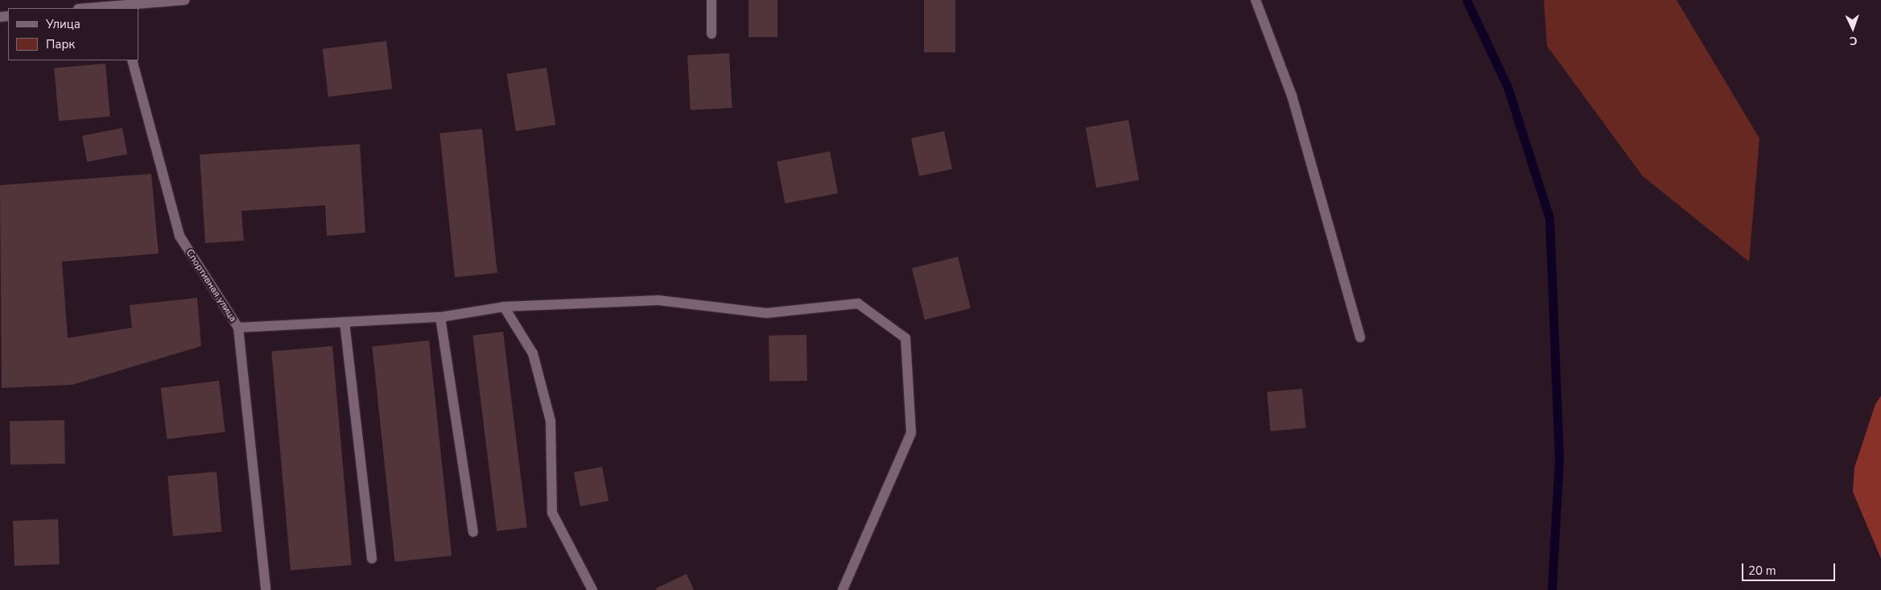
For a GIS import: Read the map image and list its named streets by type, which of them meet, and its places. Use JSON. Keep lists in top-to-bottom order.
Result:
{
  "streets": {
    "street": ["Спортивная улица"]
  },
  "legend": ["Улица", "Парк"],
  "scale_bar": "20 m",
  "north": "bottom"
}
